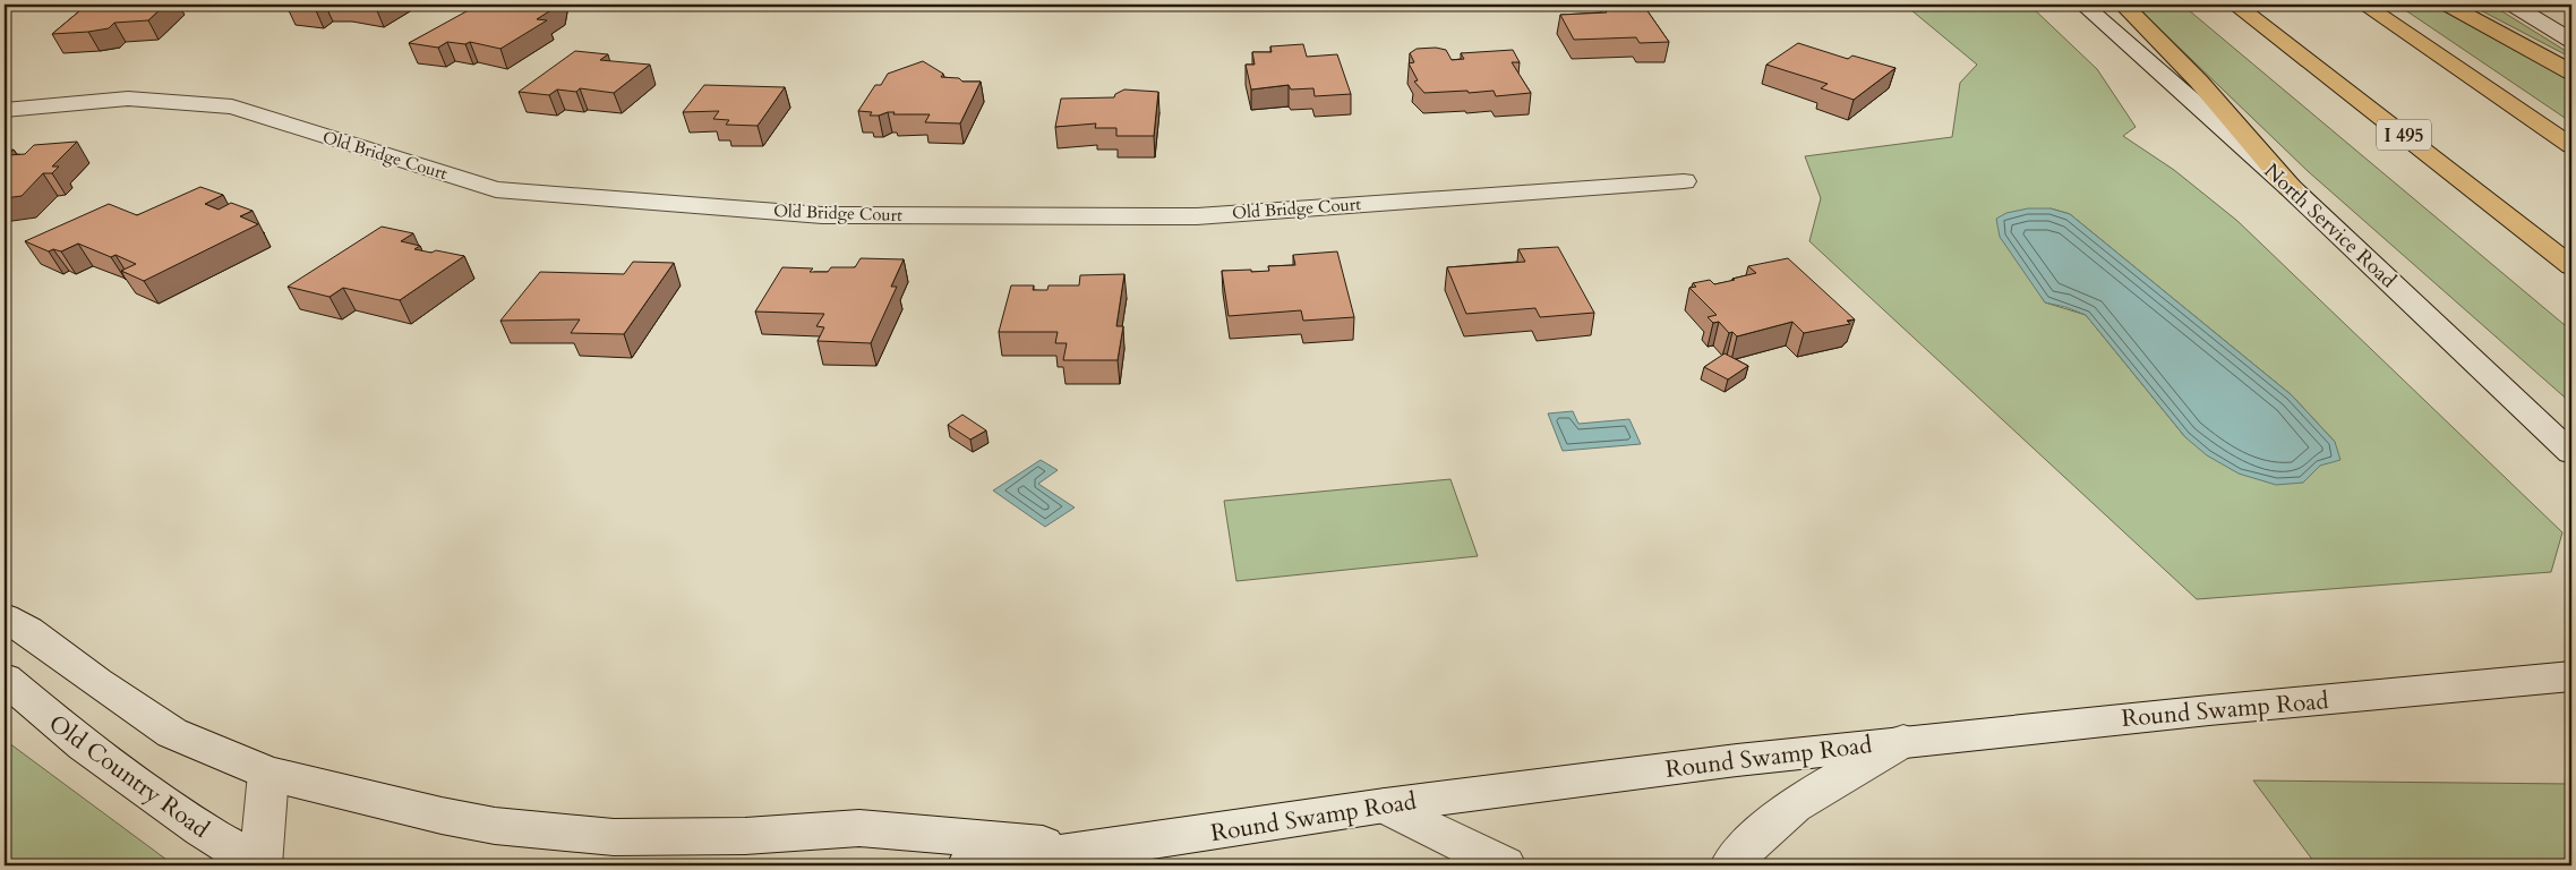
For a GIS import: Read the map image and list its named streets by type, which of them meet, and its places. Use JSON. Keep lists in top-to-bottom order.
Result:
{
  "streets": {
    "highway": ["I 495"],
    "main road": [
      "Old Bridge Court",
      "North Service Road",
      "Round Swamp Road",
      "Old Country Road"
    ]
  }
}
